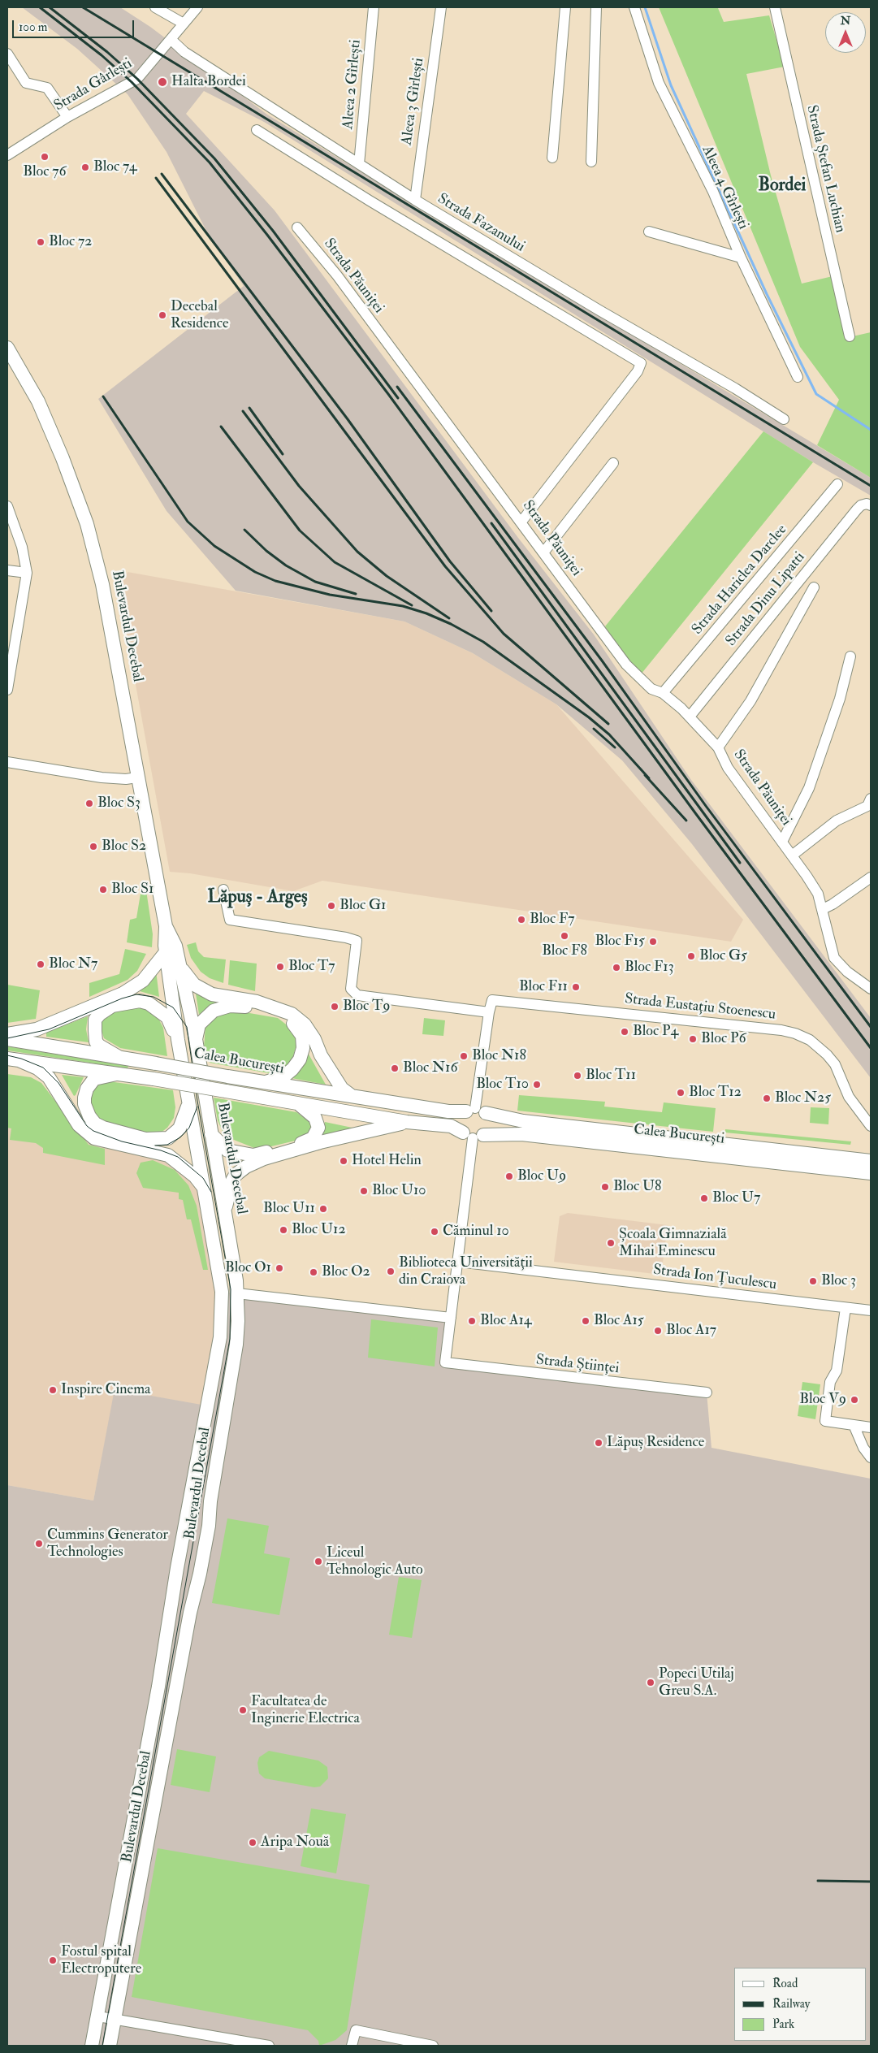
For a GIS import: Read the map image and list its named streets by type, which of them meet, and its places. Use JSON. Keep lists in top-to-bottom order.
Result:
{
  "streets": {
    "main road": ["Bulevardul Decebal", "Calea București"],
    "street": [
      "Aleea 2 Gîrlești",
      "Strada Gârlești",
      "Aleea 3 Gîrlești",
      "Strada Ștefan Luchian",
      "Aleea 4 Gîrlești",
      "Strada Fazanului",
      "Strada Păuniței",
      "Strada Hariclea Darclee",
      "Strada Dinu Lipatti",
      "Strada Eustațiu Stoenescu",
      "Strada Ion Țuculescu",
      "Strada Științei"
    ]
  },
  "crossings": [
    ["Aleea 2 Gîrlești", "Strada Fazanului"],
    ["Strada Gârlești", "Strada Fazanului"],
    ["Aleea 3 Gîrlești", "Strada Fazanului"],
    ["Strada Păuniței", "Strada Hariclea Darclee"],
    ["Strada Păuniței", "Strada Dinu Lipatti"]
  ],
  "districts": ["Bordei", "Lăpuș - Argeș"],
  "places": [
    "Halta Bordei",
    "Bloc 76",
    "Bloc 74",
    "Bloc 72",
    "Decebal Residence",
    "Bloc S3",
    "Bloc S2",
    "Bloc S1",
    "Bloc G1",
    "Bloc F7",
    "Bloc F8",
    "Bloc F15",
    "Bloc G5",
    "Bloc N7",
    "Bloc T7",
    "Bloc F13",
    "Bloc F11",
    "Bloc T9",
    "Bloc P4",
    "Bloc P6",
    "Bloc N18",
    "Bloc N16",
    "Bloc T11",
    "Bloc T10",
    "Bloc T12",
    "Bloc N25",
    "Hotel Helin",
    "Bloc U9",
    "Bloc U8",
    "Bloc U10",
    "Bloc U7",
    "Bloc U11",
    "Bloc U12",
    "Căminul 10",
    "Școala Gimnazială Mihai Eminescu",
    "Bloc O1",
    "Biblioteca Universității din Craiova",
    "Bloc O2",
    "Bloc 3",
    "Bloc A14",
    "Bloc A15",
    "Bloc A17",
    "Inspire Cinema",
    "Bloc V9",
    "Lăpuș Residence",
    "Cummins Generator Technologies",
    "Liceul Tehnologic Auto",
    "Popeci Utilaj Greu S.A.",
    "Facultatea de Inginerie Electrica",
    "Aripa Nouă",
    "Fostul spital Electroputere"
  ],
  "legend": ["Road", "Railway", "Park"],
  "scale_bar": "100 m",
  "north": "top"
}
